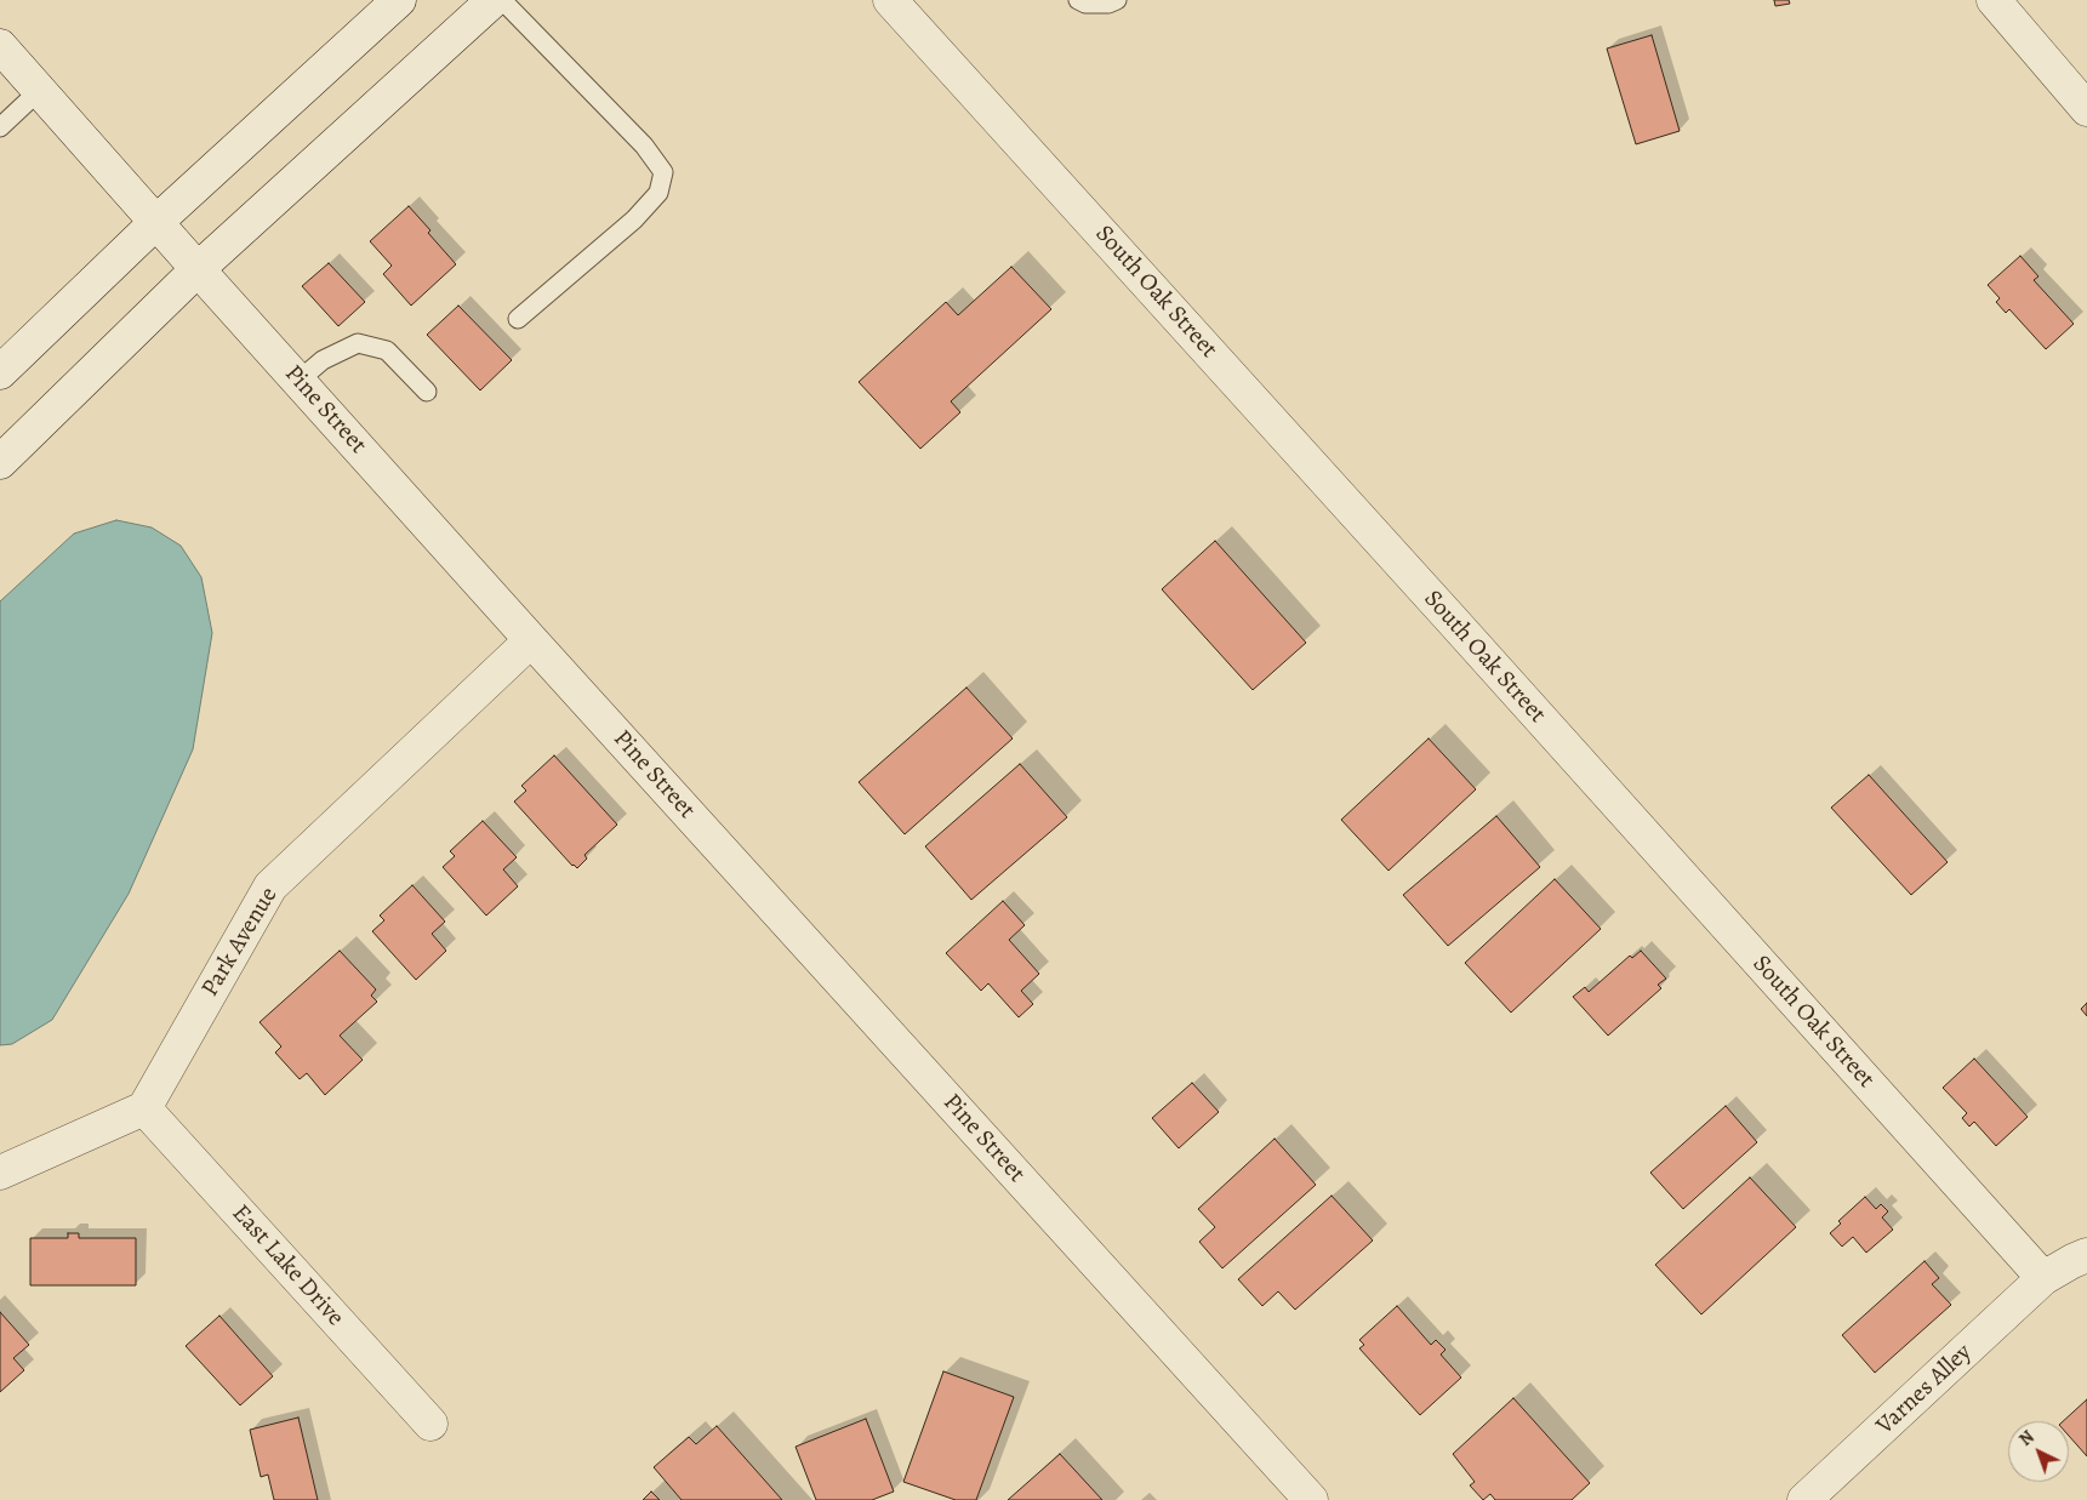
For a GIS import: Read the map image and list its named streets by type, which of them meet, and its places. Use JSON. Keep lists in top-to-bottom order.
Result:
{
  "streets": {
    "street": [
      "South Oak Street",
      "Pine Street",
      "Park Avenue",
      "East Lake Drive",
      "Varnes Alley"
    ]
  },
  "crossings": [
    ["South Oak Street", "Varnes Alley"],
    ["Pine Street", "Park Avenue"],
    ["Park Avenue", "East Lake Drive"]
  ],
  "north": "top left"
}
